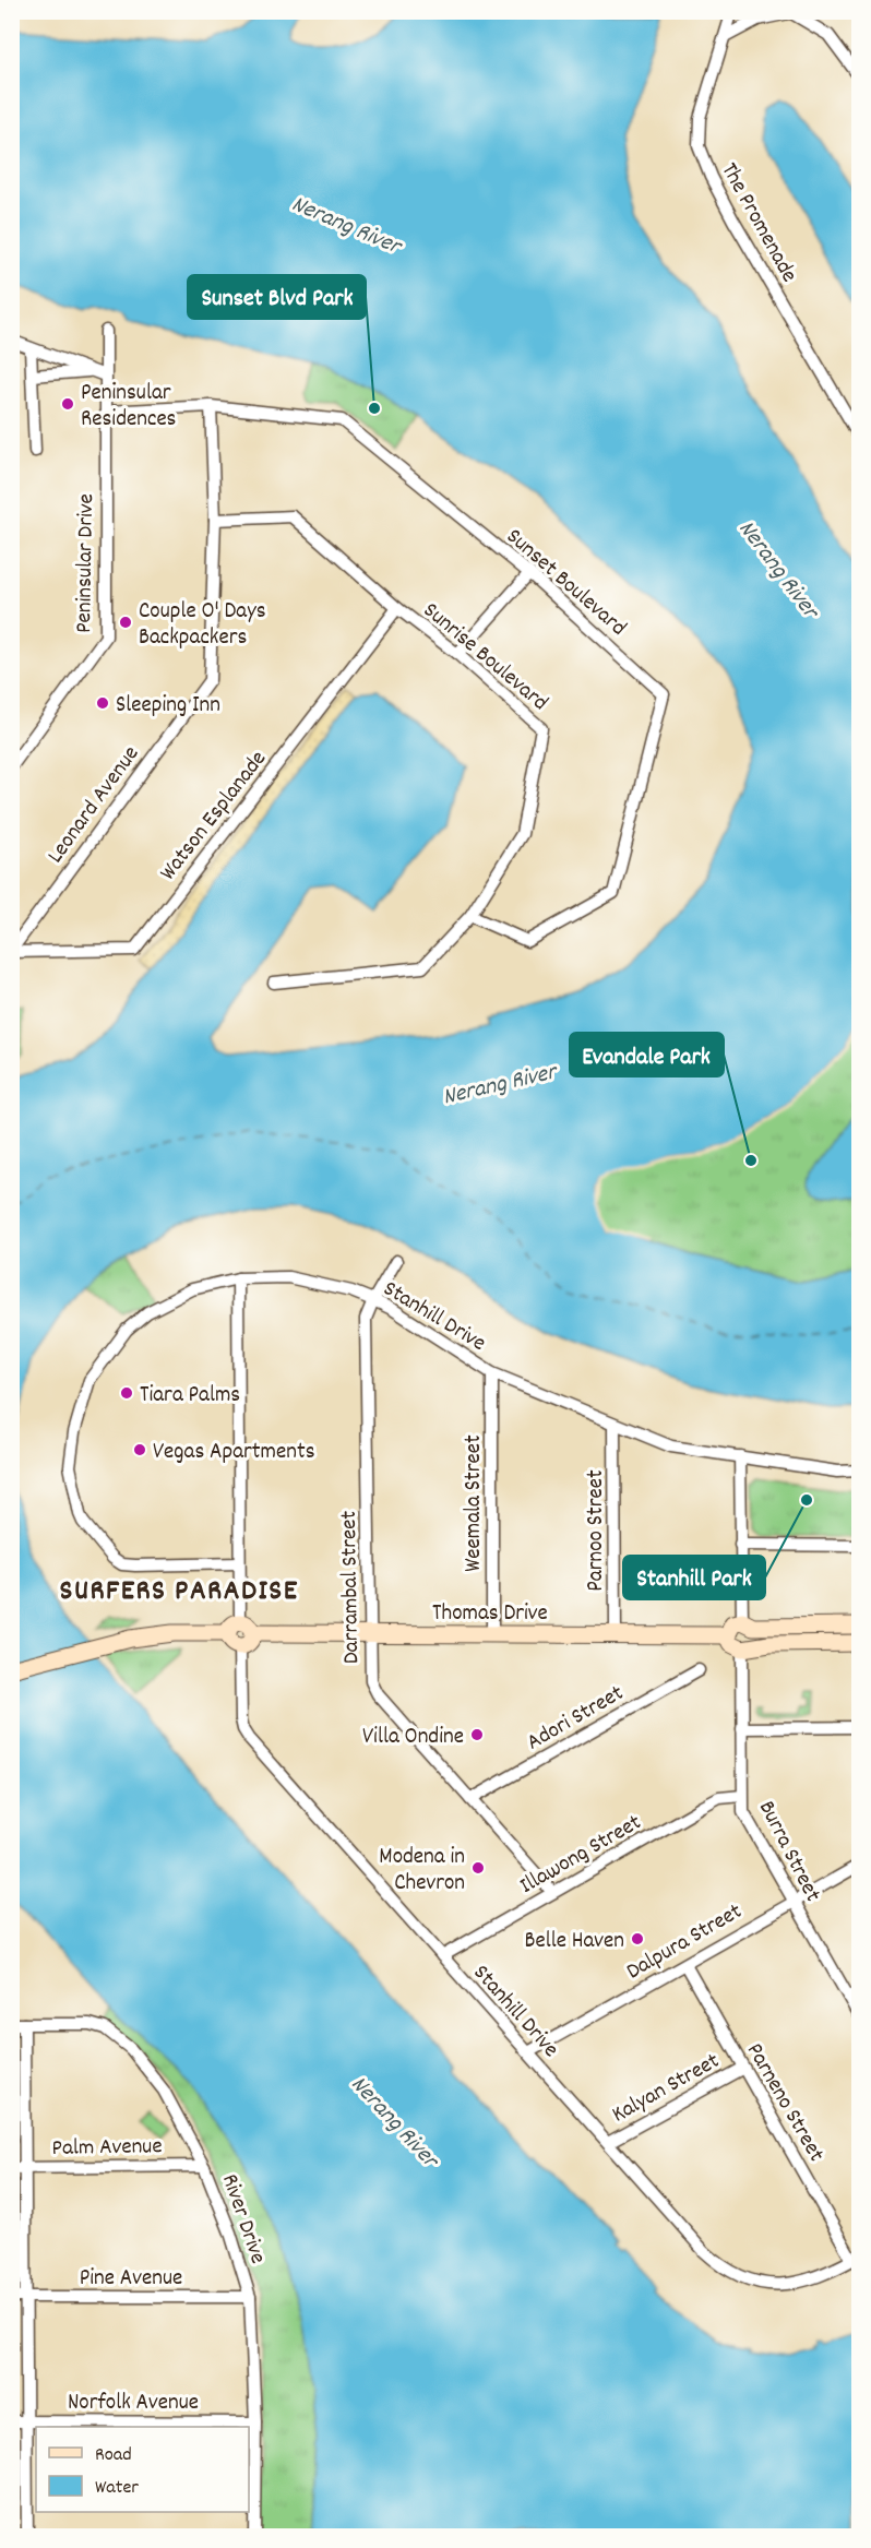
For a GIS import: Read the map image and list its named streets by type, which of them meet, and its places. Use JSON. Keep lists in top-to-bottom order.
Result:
{
  "streets": {
    "main road": ["Thomas Drive"],
    "street": [
      "The Promenade",
      "Peninsular Drive",
      "Sunset Boulevard",
      "Sunrise Boulevard",
      "Leonard Avenue",
      "Watson Esplanade",
      "Stanhill Drive",
      "Weemala Street",
      "Parnoo Street",
      "Darrambal Street",
      "Adori Street",
      "Burra Street",
      "Illawong Street",
      "Dalpura Street",
      "Kalyan Street",
      "Parneno Street",
      "Palm Avenue",
      "River Drive",
      "Pine Avenue",
      "Norfolk Avenue"
    ]
  },
  "crossings": [
    ["Peninsular Drive", "Sunset Boulevard"],
    ["Sunset Boulevard", "Sunrise Boulevard"],
    ["Sunset Boulevard", "Leonard Avenue"],
    ["Sunrise Boulevard", "Leonard Avenue"],
    ["Sunrise Boulevard", "Watson Esplanade"],
    ["Leonard Avenue", "Watson Esplanade"],
    ["Stanhill Drive", "Weemala Street"],
    ["Stanhill Drive", "Parnoo Street"],
    ["Stanhill Drive", "Darrambal Street"],
    ["Stanhill Drive", "Thomas Drive"],
    ["Stanhill Drive", "Illawong Street"],
    ["Stanhill Drive", "Dalpura Street"],
    ["Stanhill Drive", "Kalyan Street"],
    ["Stanhill Drive", "Parneno Street"],
    ["Weemala Street", "Thomas Drive"],
    ["Parnoo Street", "Thomas Drive"],
    ["Darrambal Street", "Thomas Drive"],
    ["Darrambal Street", "Adori Street"],
    ["Darrambal Street", "Illawong Street"],
    ["Thomas Drive", "Burra Street"],
    ["Burra Street", "Illawong Street"],
    ["Burra Street", "Dalpura Street"],
    ["Dalpura Street", "Parneno Street"],
    ["Kalyan Street", "Parneno Street"],
    ["Palm Avenue", "River Drive"],
    ["River Drive", "Pine Avenue"],
    ["River Drive", "Norfolk Avenue"]
  ],
  "districts": ["SURFERS PARADISE"],
  "water": ["Nerang River"],
  "places": [
    "Peninsular Residences",
    "Sunset Blvd Park",
    "Couple O' Days Backpackers",
    "Sleeping Inn",
    "Evandale Park",
    "Tiara Palms",
    "Vegas Apartments",
    "Stanhill Park",
    "Villa Ondine",
    "Modena in Chevron",
    "Belle Haven"
  ],
  "legend": ["Road", "Water"]
}
